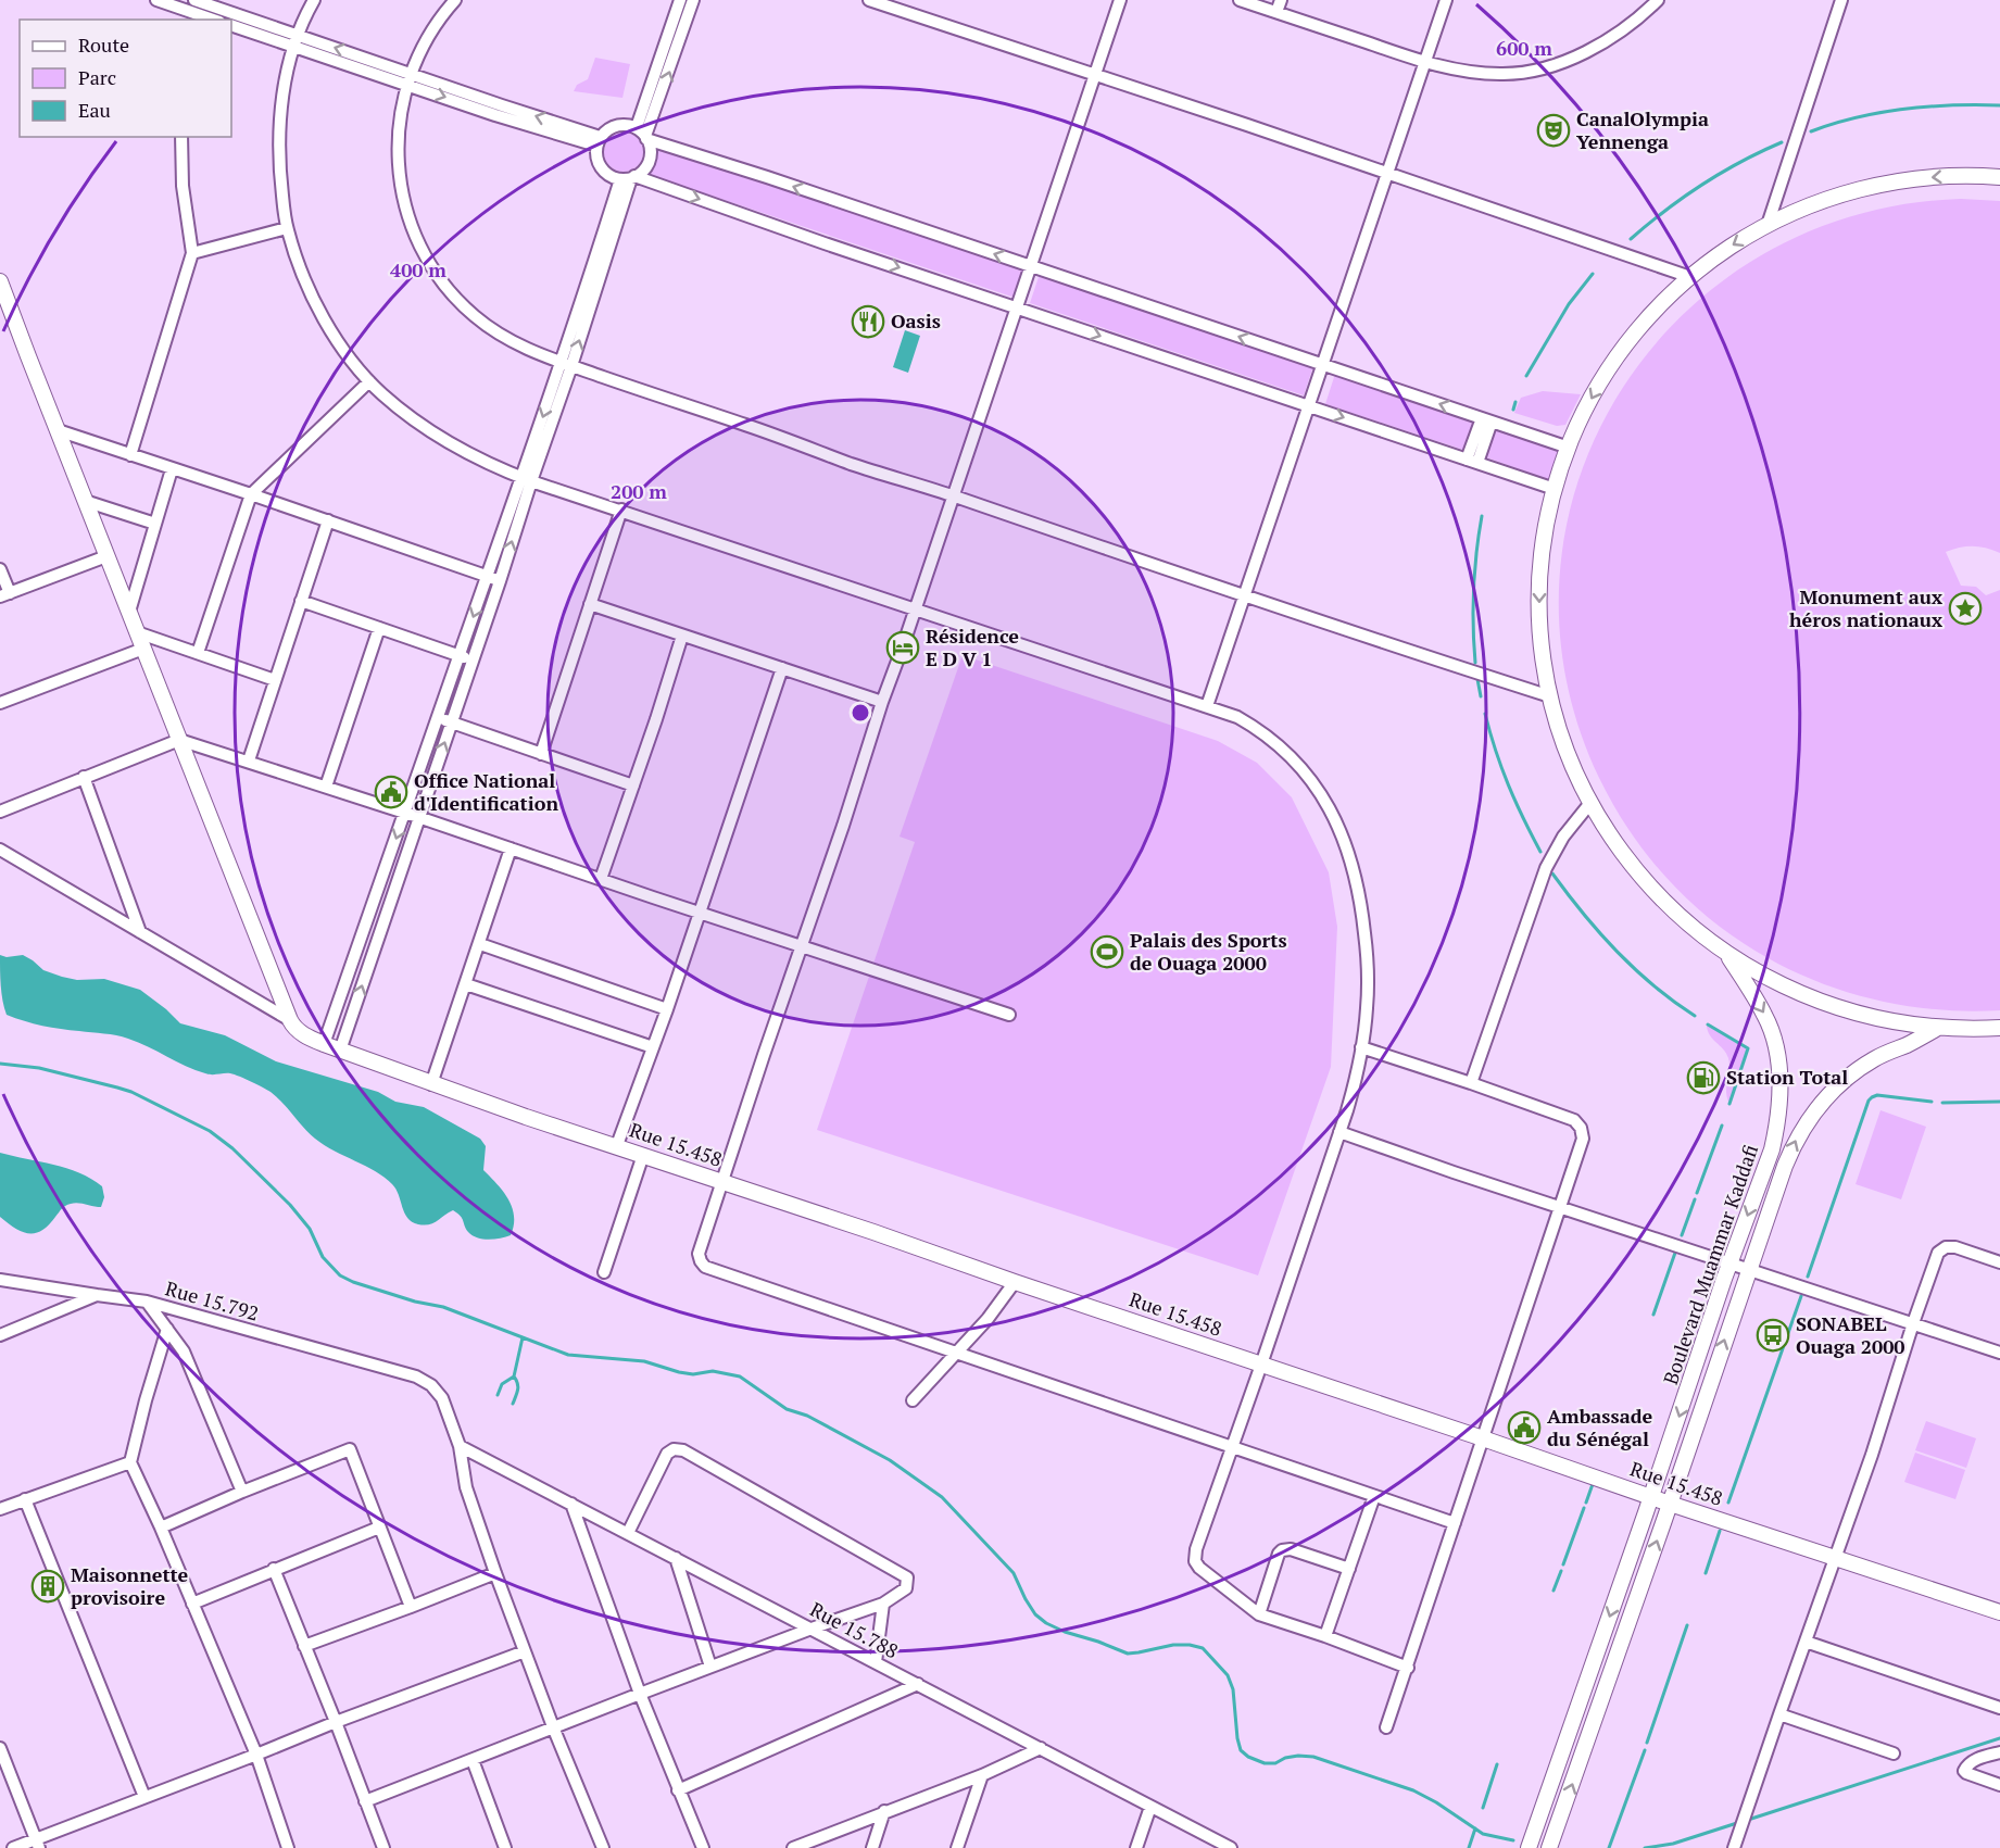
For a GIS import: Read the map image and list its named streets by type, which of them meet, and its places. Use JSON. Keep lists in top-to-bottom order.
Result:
{
  "streets": {
    "main road": ["Rue 15.458", "Boulevard Muammar Kaddafi"],
    "street": ["Rue 15.792", "Rue 15.788"]
  },
  "crossings": [
    ["Rue 15.458", "Boulevard Muammar Kaddafi"],
    ["Rue 15.792", "Rue 15.788"]
  ],
  "places": {
    "theatre": ["CanalOlympia Yennenga"],
    "restaurant": ["Oasis"],
    "place": ["Monument aux héros nationaux"],
    "hotel": ["Résidence E D V 1"],
    "public building": ["Office National d'Identification", "Ambassade du Sénégal"],
    "sports": ["Palais des Sports de Ouaga 2000"],
    "fuel station": ["Station Total"],
    "bus stop": ["SONABEL Ouaga 2000"],
    "building": ["Maisonnette provisoire"]
  },
  "legend": ["Route", "Parc", "Eau"],
  "rings": ["600 m", "400 m", "200 m"]
}
